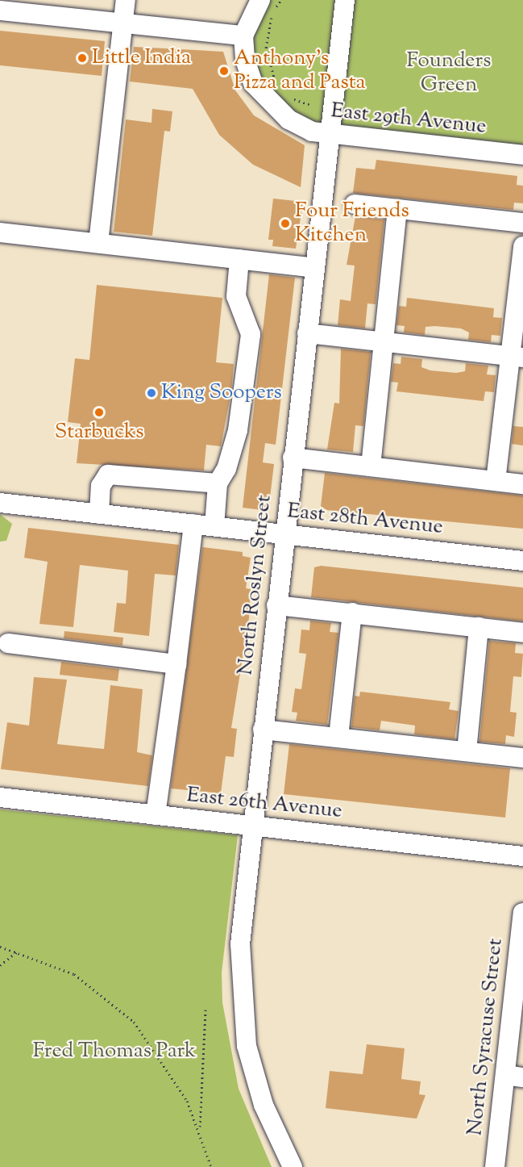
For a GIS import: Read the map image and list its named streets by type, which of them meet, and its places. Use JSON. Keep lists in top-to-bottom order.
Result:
{
  "streets": {
    "street": [
      "East 29th Avenue",
      "East 28th Avenue",
      "North Roslyn Street",
      "East 26th Avenue",
      "North Syracuse Street"
    ]
  },
  "crossings": [
    ["East 29th Avenue", "North Roslyn Street"],
    ["East 28th Avenue", "North Roslyn Street"],
    ["North Roslyn Street", "East 26th Avenue"]
  ],
  "parks": ["Founders Green", "Fred Thomas Park"],
  "places": [
    "Little India",
    "Anthony's Pizza and Pasta",
    "Four Friends Kitchen",
    "King Soopers",
    "Starbucks"
  ]
}
